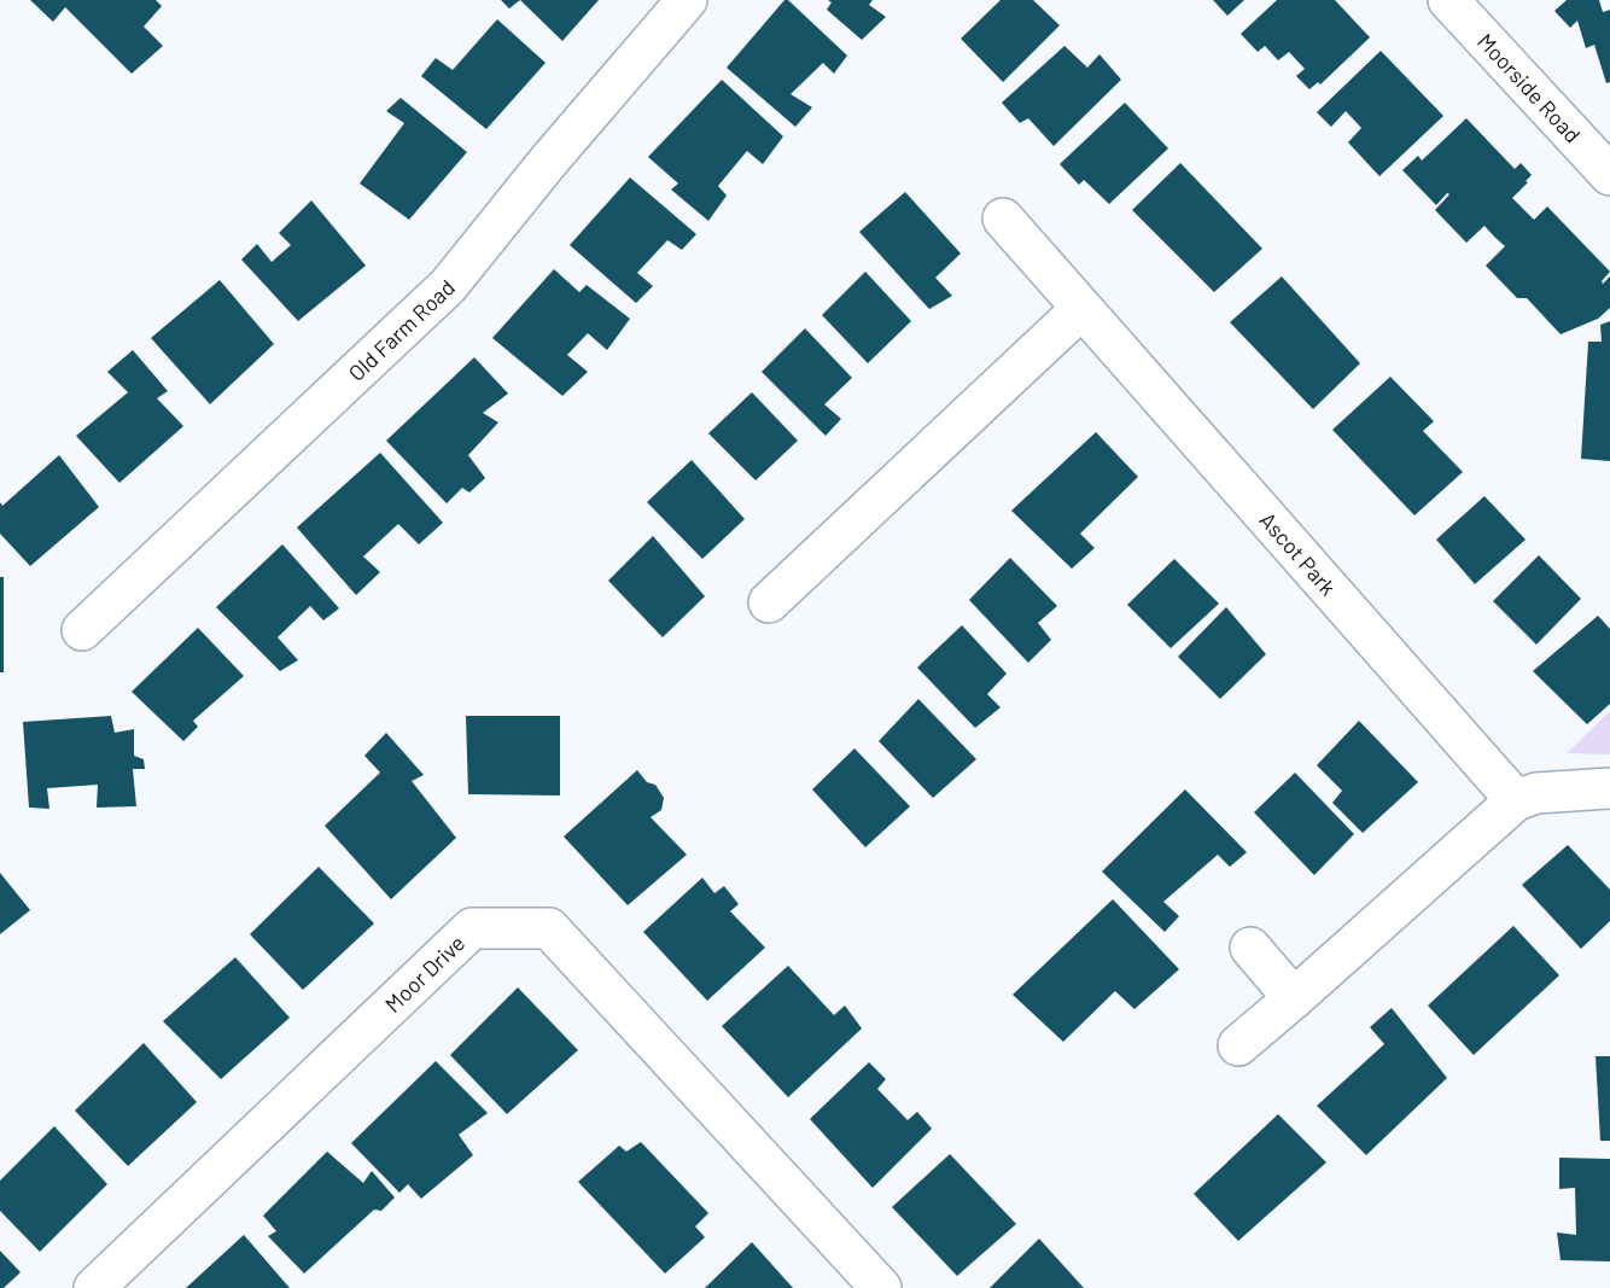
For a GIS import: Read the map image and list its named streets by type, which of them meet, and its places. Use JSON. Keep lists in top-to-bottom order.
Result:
{
  "streets": {
    "street": [
      "Moorside Road",
      "Old Farm Road",
      "Ascot Park",
      "Moor Drive"
    ]
  }
}
